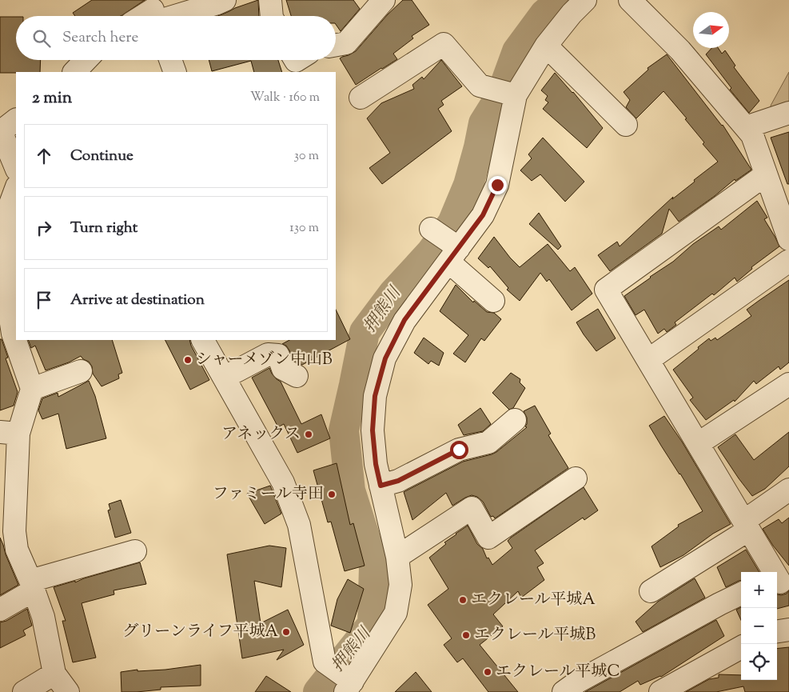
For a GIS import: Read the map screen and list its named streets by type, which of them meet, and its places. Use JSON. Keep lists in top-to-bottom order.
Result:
{
  "water": ["押熊川"],
  "places": [
    "シャーメゾン中山B",
    "アネックス",
    "ファミール寺田",
    "エクレール平城A",
    "グリーンライフ平城A",
    "エクレール平城B",
    "エクレール平城C"
  ],
  "north": "right",
  "page": {
    "search": "Search here",
    "heading": ["2 min", "Walk · 160 m"],
    "list": [
      ["Continue", "30 m"],
      ["Turn right", "130 m"],
      "Arrive at destination"
    ],
    "map_buttons": ["+", "−"]
  }
}
